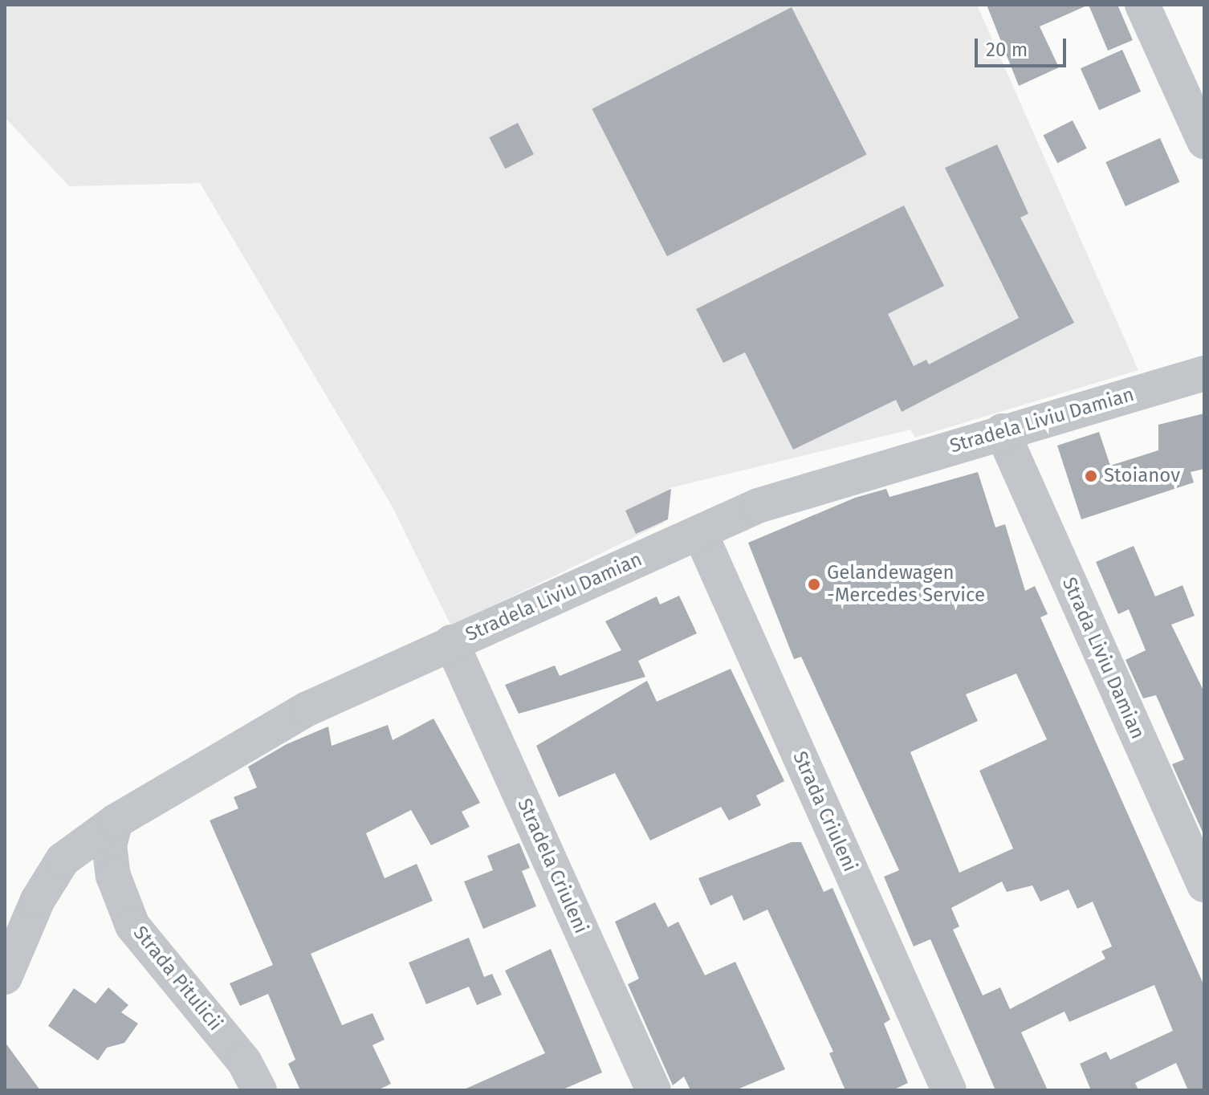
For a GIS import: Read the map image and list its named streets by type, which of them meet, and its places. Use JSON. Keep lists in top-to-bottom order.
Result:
{
  "streets": {
    "street": [
      "Stradela Liviu Damian",
      "Strada Liviu Damian",
      "Strada Criuleni",
      "Stradela Criuleni",
      "Strada Pitulicii"
    ]
  },
  "crossings": [
    ["Stradela Liviu Damian", "Strada Liviu Damian"],
    ["Stradela Liviu Damian", "Strada Criuleni"],
    ["Stradela Liviu Damian", "Stradela Criuleni"],
    ["Stradela Liviu Damian", "Strada Pitulicii"]
  ],
  "places": ["Stoianov", "Gelandewagen -Mercedes Service"],
  "scale_bar": "20 m"
}
